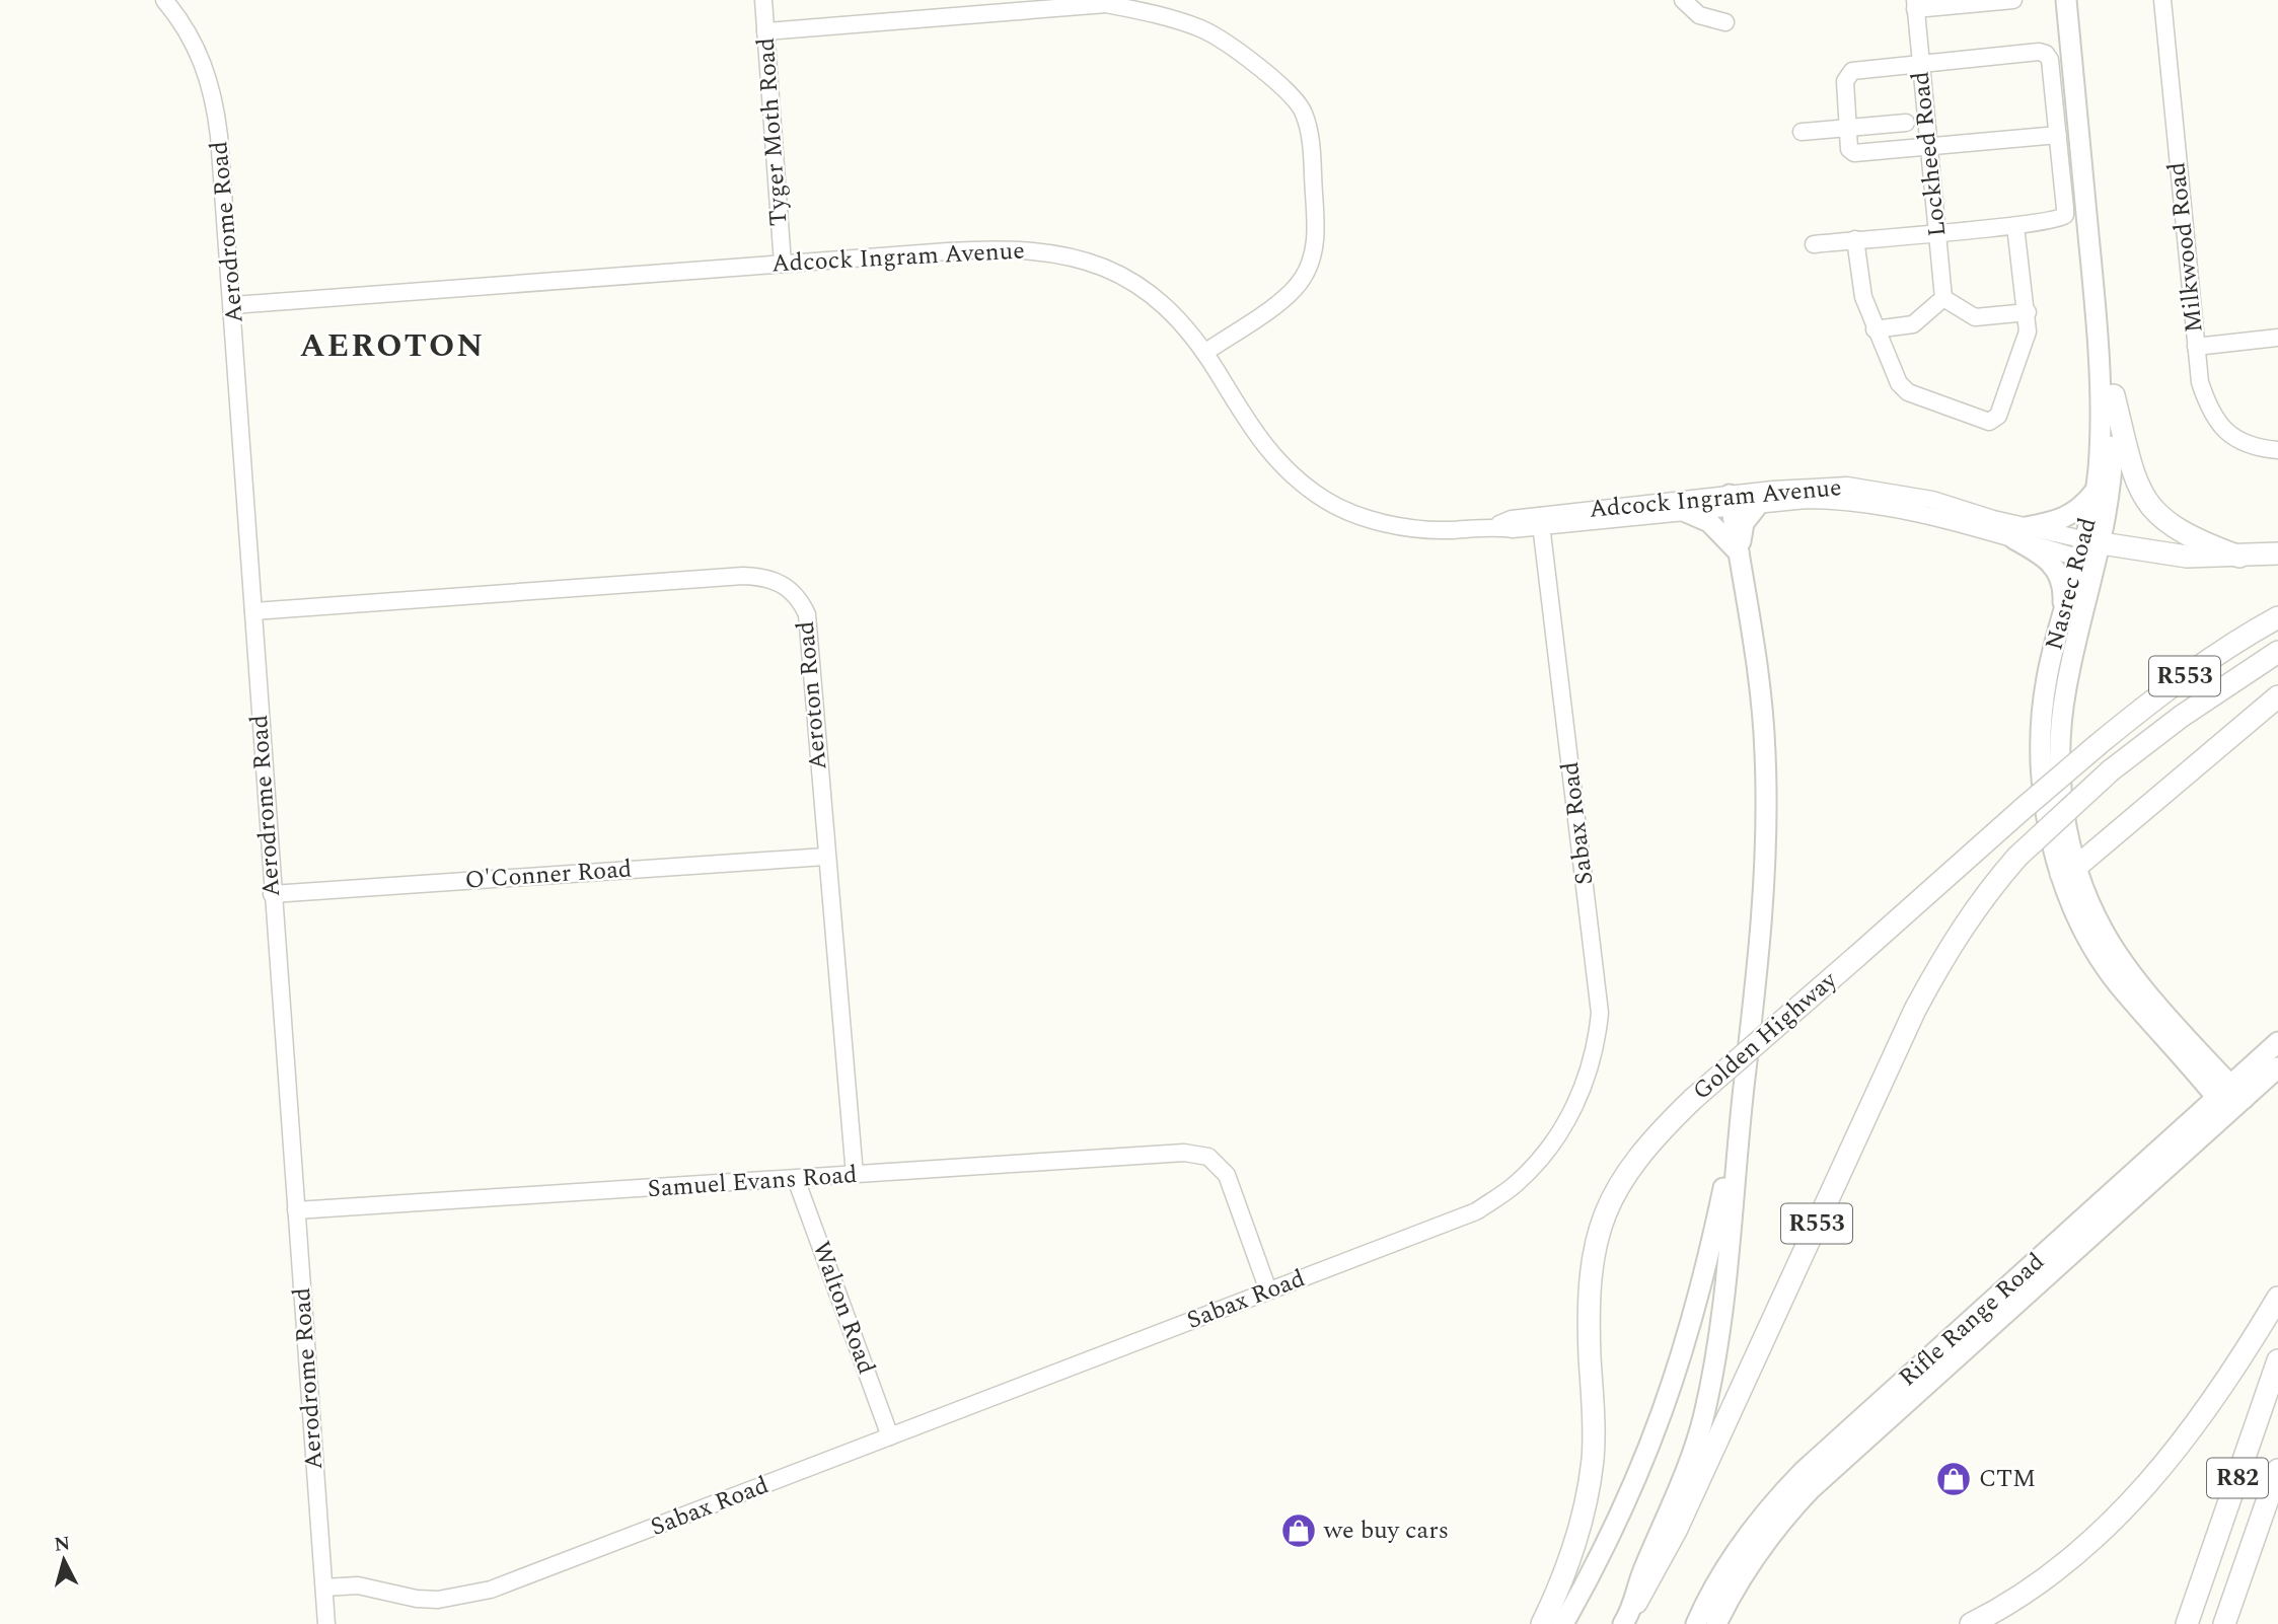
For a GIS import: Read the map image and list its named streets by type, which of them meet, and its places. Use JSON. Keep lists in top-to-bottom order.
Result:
{
  "streets": {
    "highway": ["R553", "Golden Highway", "R82"],
    "main road": ["Nasrec Road", "Rifle Range Road"],
    "street": [
      "Tyger Moth Road",
      "Lockheed Road",
      "Aerodrome Road",
      "Milkwood Road",
      "Adcock Ingram Avenue",
      "Aeroton Road",
      "Sabax Road",
      "O'Conner Road",
      "Samuel Evans Road",
      "Walton Road"
    ]
  },
  "crossings": [
    ["Tyger Moth Road", "Adcock Ingram Avenue"],
    ["Aerodrome Road", "Adcock Ingram Avenue"],
    ["Aerodrome Road", "Aeroton Road"],
    ["Aerodrome Road", "Sabax Road"],
    ["Aerodrome Road", "O'Conner Road"],
    ["Aerodrome Road", "Samuel Evans Road"],
    ["Adcock Ingram Avenue", "Nasrec Road"],
    ["Adcock Ingram Avenue", "Sabax Road"],
    ["Nasrec Road", "Rifle Range Road"],
    ["Aeroton Road", "O'Conner Road"],
    ["Aeroton Road", "Samuel Evans Road"],
    ["Sabax Road", "Samuel Evans Road"],
    ["Sabax Road", "Walton Road"],
    ["Samuel Evans Road", "Walton Road"]
  ],
  "districts": ["AEROTON"],
  "places": {
    "shop": ["CTM", "we buy cars"]
  },
  "north": "top"
}
